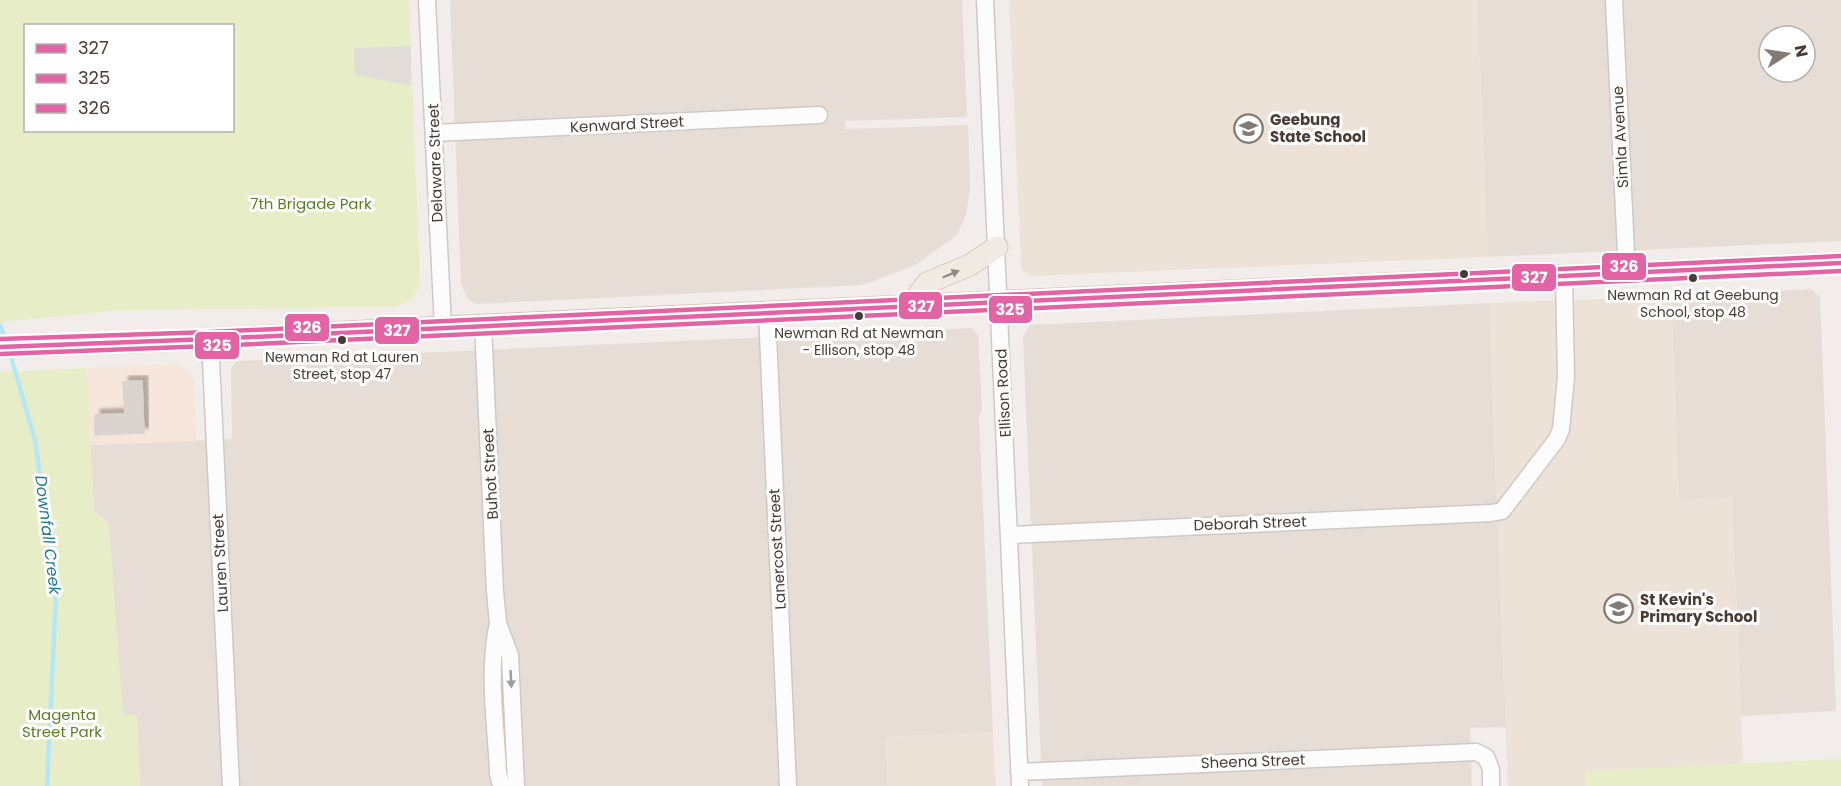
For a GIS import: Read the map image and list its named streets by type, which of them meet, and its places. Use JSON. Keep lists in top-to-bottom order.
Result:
{
  "streets": {
    "street": [
      "Kenward Street",
      "Simla Avenue",
      "Delaware Street",
      "Ellison Road",
      "Buhot Street",
      "Deborah Street",
      "Lanercost Street",
      "Lauren Street",
      "Sheena Street"
    ]
  },
  "crossings": [
    ["Kenward Street", "Delaware Street"],
    ["Ellison Road", "Deborah Street"],
    ["Ellison Road", "Sheena Street"]
  ],
  "water": ["Downfall Creek"],
  "parks": ["7th Brigade Park", "Magenta Street Park"],
  "places": {
    "school or university": ["Geebung State School", "St Kevin's Primary School"],
    "other": ["Newman Rd at Geebung School, stop 48", "Newman Rd at Newman - Ellison, stop 48", "Newman Rd at Lauren Street, stop 47"]
  },
  "lines": ["transit line 326", "transit line 327", "transit line 325"],
  "legend": ["327", "325", "326"],
  "north": "right"
}
